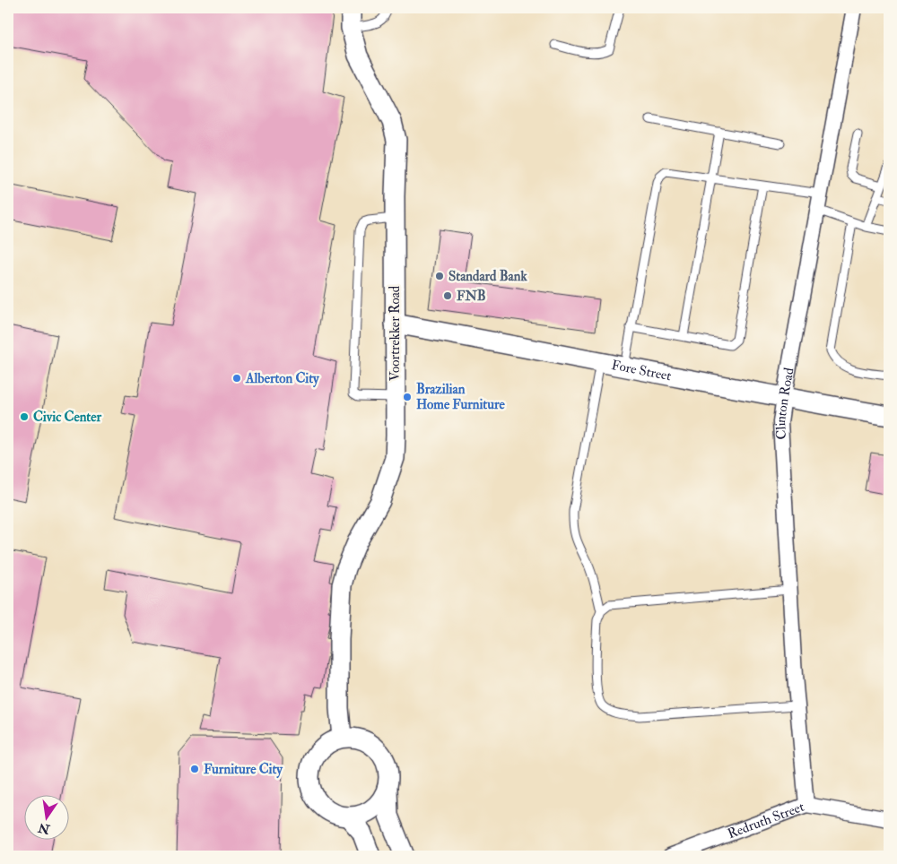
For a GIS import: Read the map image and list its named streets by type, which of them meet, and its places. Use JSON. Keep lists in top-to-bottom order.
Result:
{
  "streets": {
    "street": [
      "Voortrekker Road",
      "Fore Street",
      "Clinton Road",
      "Redruth Street"
    ]
  },
  "crossings": [
    ["Voortrekker Road", "Fore Street"],
    ["Fore Street", "Clinton Road"],
    ["Clinton Road", "Redruth Street"]
  ],
  "places": [
    "Standard Bank",
    "FNB",
    "Alberton City",
    "Brazilian Home Furniture",
    "Civic Center",
    "Furniture City"
  ],
  "north": "bottom"
}
